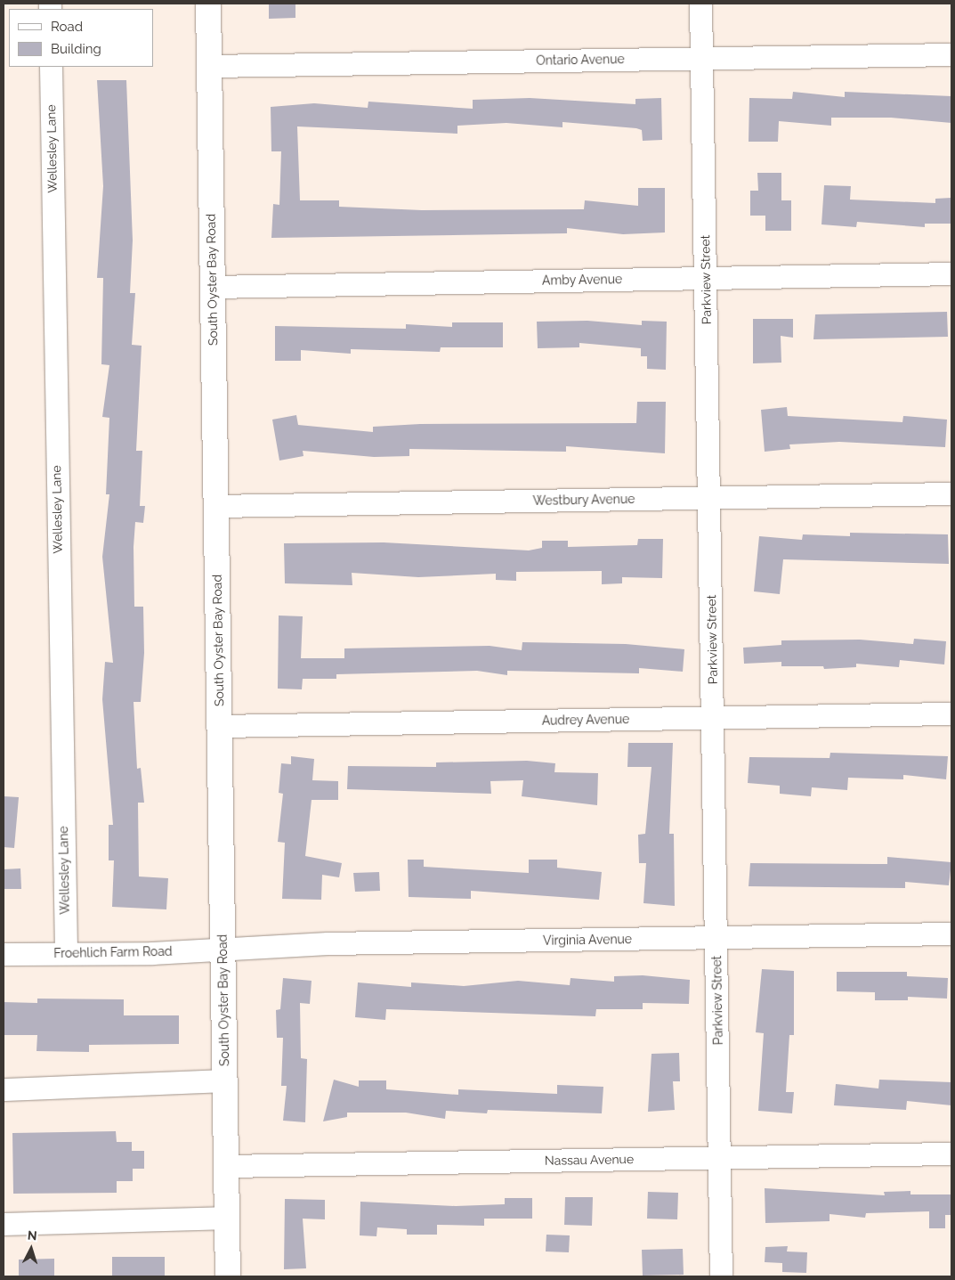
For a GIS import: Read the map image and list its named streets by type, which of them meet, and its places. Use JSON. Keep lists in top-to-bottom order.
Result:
{
  "streets": {
    "main road": ["South Oyster Bay Road"],
    "street": [
      "Ontario Avenue",
      "Wellesley Lane",
      "Amby Avenue",
      "Parkview Street",
      "Westbury Avenue",
      "Audrey Avenue",
      "Virginia Avenue",
      "Froehlich Farm Road",
      "Nassau Avenue"
    ]
  },
  "crossings": [
    ["Ontario Avenue", "South Oyster Bay Road"],
    ["Ontario Avenue", "Parkview Street"],
    ["Wellesley Lane", "Froehlich Farm Road"],
    ["South Oyster Bay Road", "Amby Avenue"],
    ["South Oyster Bay Road", "Westbury Avenue"],
    ["South Oyster Bay Road", "Audrey Avenue"],
    ["South Oyster Bay Road", "Virginia Avenue"],
    ["South Oyster Bay Road", "Froehlich Farm Road"],
    ["South Oyster Bay Road", "Nassau Avenue"],
    ["Amby Avenue", "Parkview Street"],
    ["Parkview Street", "Westbury Avenue"],
    ["Parkview Street", "Audrey Avenue"],
    ["Parkview Street", "Virginia Avenue"],
    ["Parkview Street", "Nassau Avenue"],
    ["Virginia Avenue", "Froehlich Farm Road"]
  ],
  "legend": ["Road", "Building"],
  "north": "top"
}
